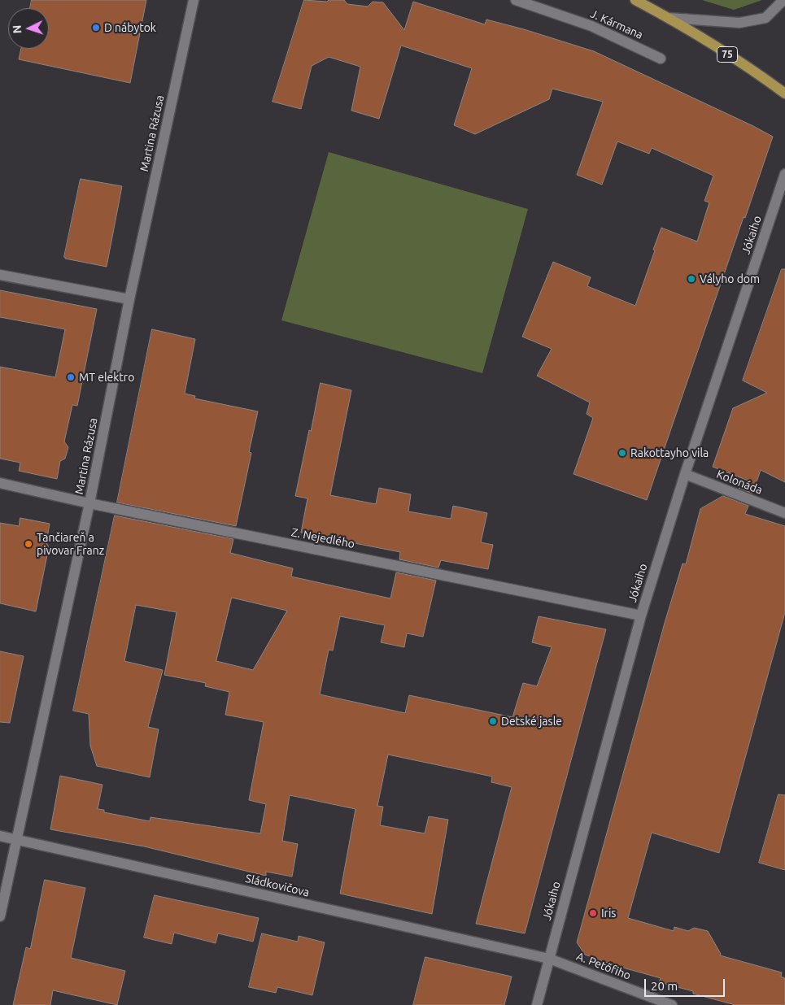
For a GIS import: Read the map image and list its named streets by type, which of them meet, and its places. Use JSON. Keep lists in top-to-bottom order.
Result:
{
  "streets": {
    "main road": ["75"],
    "street": [
      "J. Kármana",
      "Martina Rázusa",
      "Jókaiho",
      "Kolonáda",
      "Z. Nejedlého",
      "Sládkovičova",
      "A. Petőfiho"
    ]
  },
  "crossings": [
    ["Martina Rázusa", "Z. Nejedlého"],
    ["Martina Rázusa", "Sládkovičova"],
    ["Jókaiho", "Kolonáda"],
    ["Jókaiho", "Z. Nejedlého"],
    ["Jókaiho", "Sládkovičova"],
    ["Jókaiho", "A. Petőfiho"],
    ["Sládkovičova", "A. Petőfiho"]
  ],
  "places": [
    "D nábytok",
    "Vályho dom",
    "MT elektro",
    "Rakottayho vila",
    "Tančiareň a pivovar Franz",
    "Detské jasle",
    "Iris"
  ],
  "scale_bar": "20 m",
  "north": "left"
}
